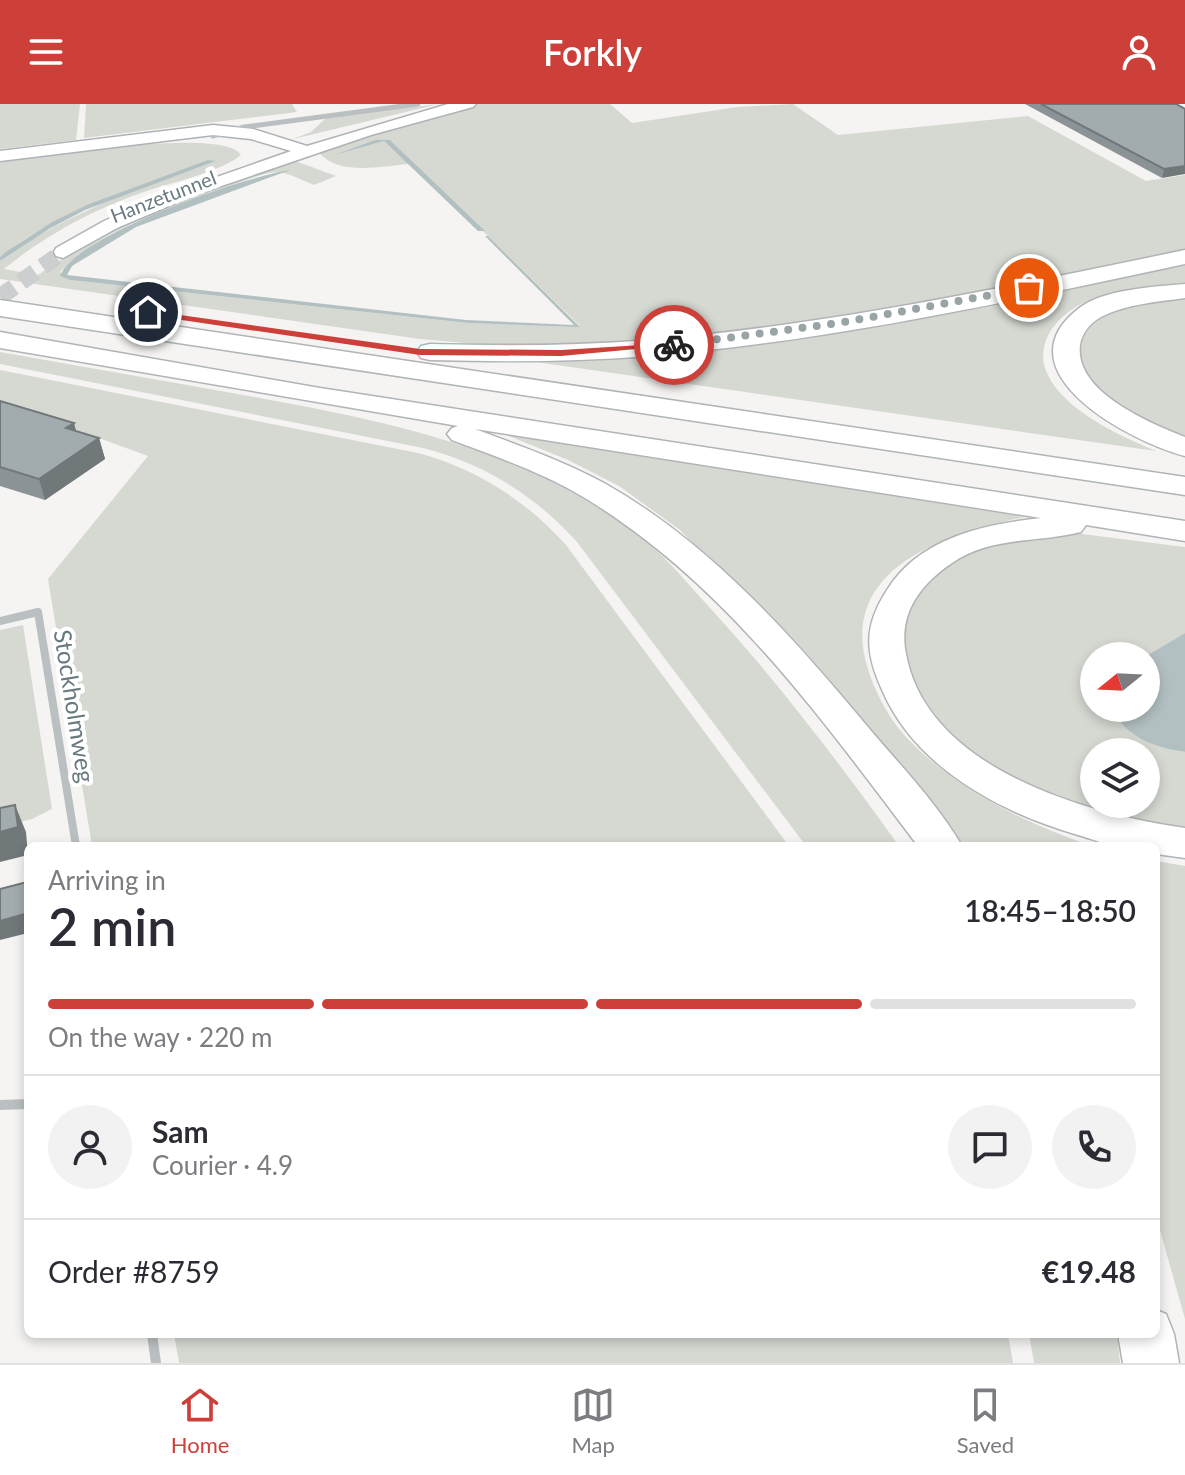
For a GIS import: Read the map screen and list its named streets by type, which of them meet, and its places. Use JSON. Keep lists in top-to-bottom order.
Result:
{
  "streets": {
    "main road": ["Hanzetunnel"],
    "street": ["Stockholmweg"]
  },
  "north": "left",
  "page": {
    "header": "Forkly",
    "heading": ["2 min", "Arriving in", "18:45–18:50"],
    "panel": [
      "Sam",
      "Courier · 4.9",
      "Order #8759",
      "€19.48"
    ],
    "bar": "On the way · 220 m",
    "tabs": ["Home", "Map", "Saved"]
  }
}
